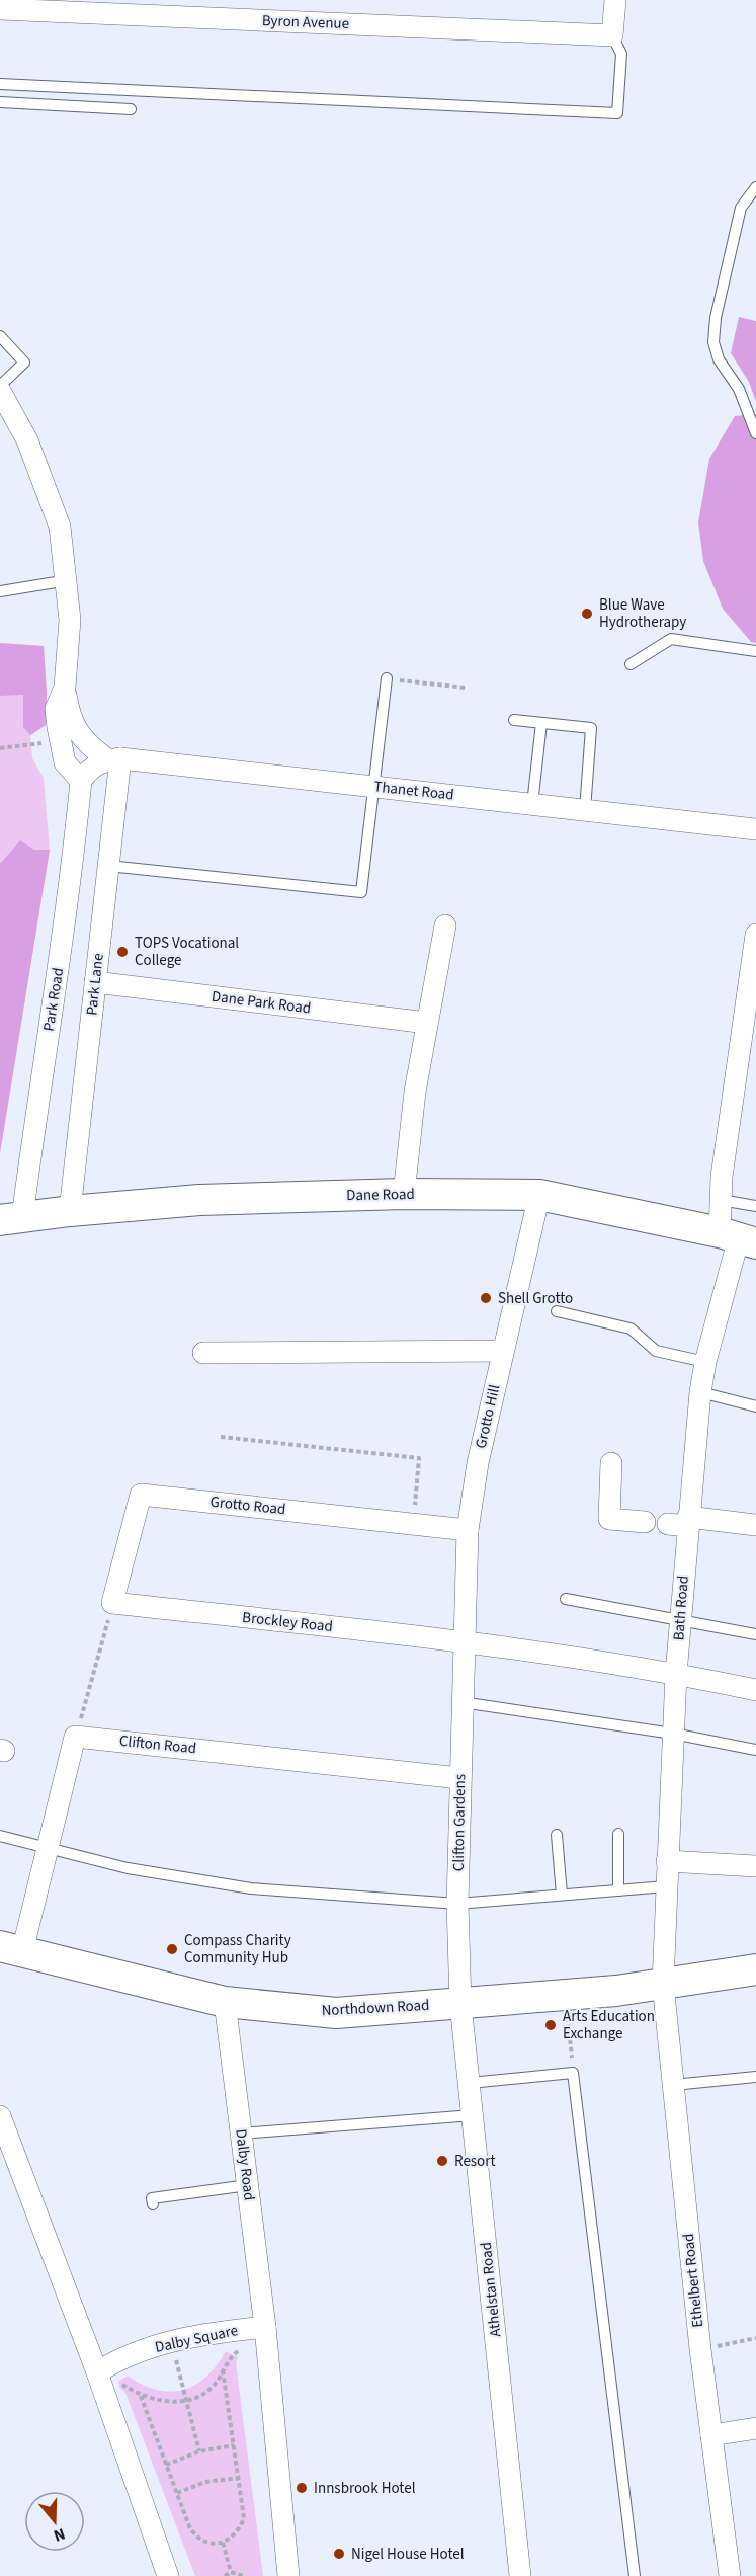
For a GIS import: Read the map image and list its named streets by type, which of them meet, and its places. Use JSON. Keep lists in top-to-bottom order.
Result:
{
  "streets": {
    "main road": ["Dane Road", "Northdown Road"],
    "street": [
      "Byron Avenue",
      "Thanet Road",
      "Park Lane",
      "Park Road",
      "Dane Park Road",
      "Grotto Hill",
      "Grotto Road",
      "Bath Road",
      "Brockley Road",
      "Clifton Road",
      "Clifton Gardens",
      "Dalby Road",
      "Ethelbert Road",
      "Athelstan Road",
      "Dalby Square"
    ]
  },
  "crossings": [
    ["Thanet Road", "Park Lane"],
    ["Park Lane", "Dane Park Road"],
    ["Park Lane", "Dane Road"],
    ["Park Road", "Dane Road"],
    ["Dane Road", "Grotto Hill"],
    ["Dane Road", "Bath Road"],
    ["Grotto Hill", "Grotto Road"],
    ["Grotto Hill", "Brockley Road"],
    ["Grotto Hill", "Clifton Gardens"],
    ["Grotto Road", "Brockley Road"],
    ["Bath Road", "Brockley Road"],
    ["Bath Road", "Northdown Road"],
    ["Bath Road", "Ethelbert Road"],
    ["Brockley Road", "Clifton Gardens"],
    ["Clifton Road", "Clifton Gardens"],
    ["Clifton Gardens", "Northdown Road"],
    ["Clifton Gardens", "Athelstan Road"],
    ["Northdown Road", "Dalby Road"],
    ["Northdown Road", "Ethelbert Road"],
    ["Northdown Road", "Athelstan Road"],
    ["Dalby Road", "Dalby Square"]
  ],
  "places": [
    "Blue Wave Hydrotherapy",
    "TOPS Vocational College",
    "Shell Grotto",
    "Compass Charity Community Hub",
    "Arts Education Exchange",
    "Resort",
    "Innsbrook Hotel",
    "Nigel House Hotel"
  ],
  "north": "bottom"
}
